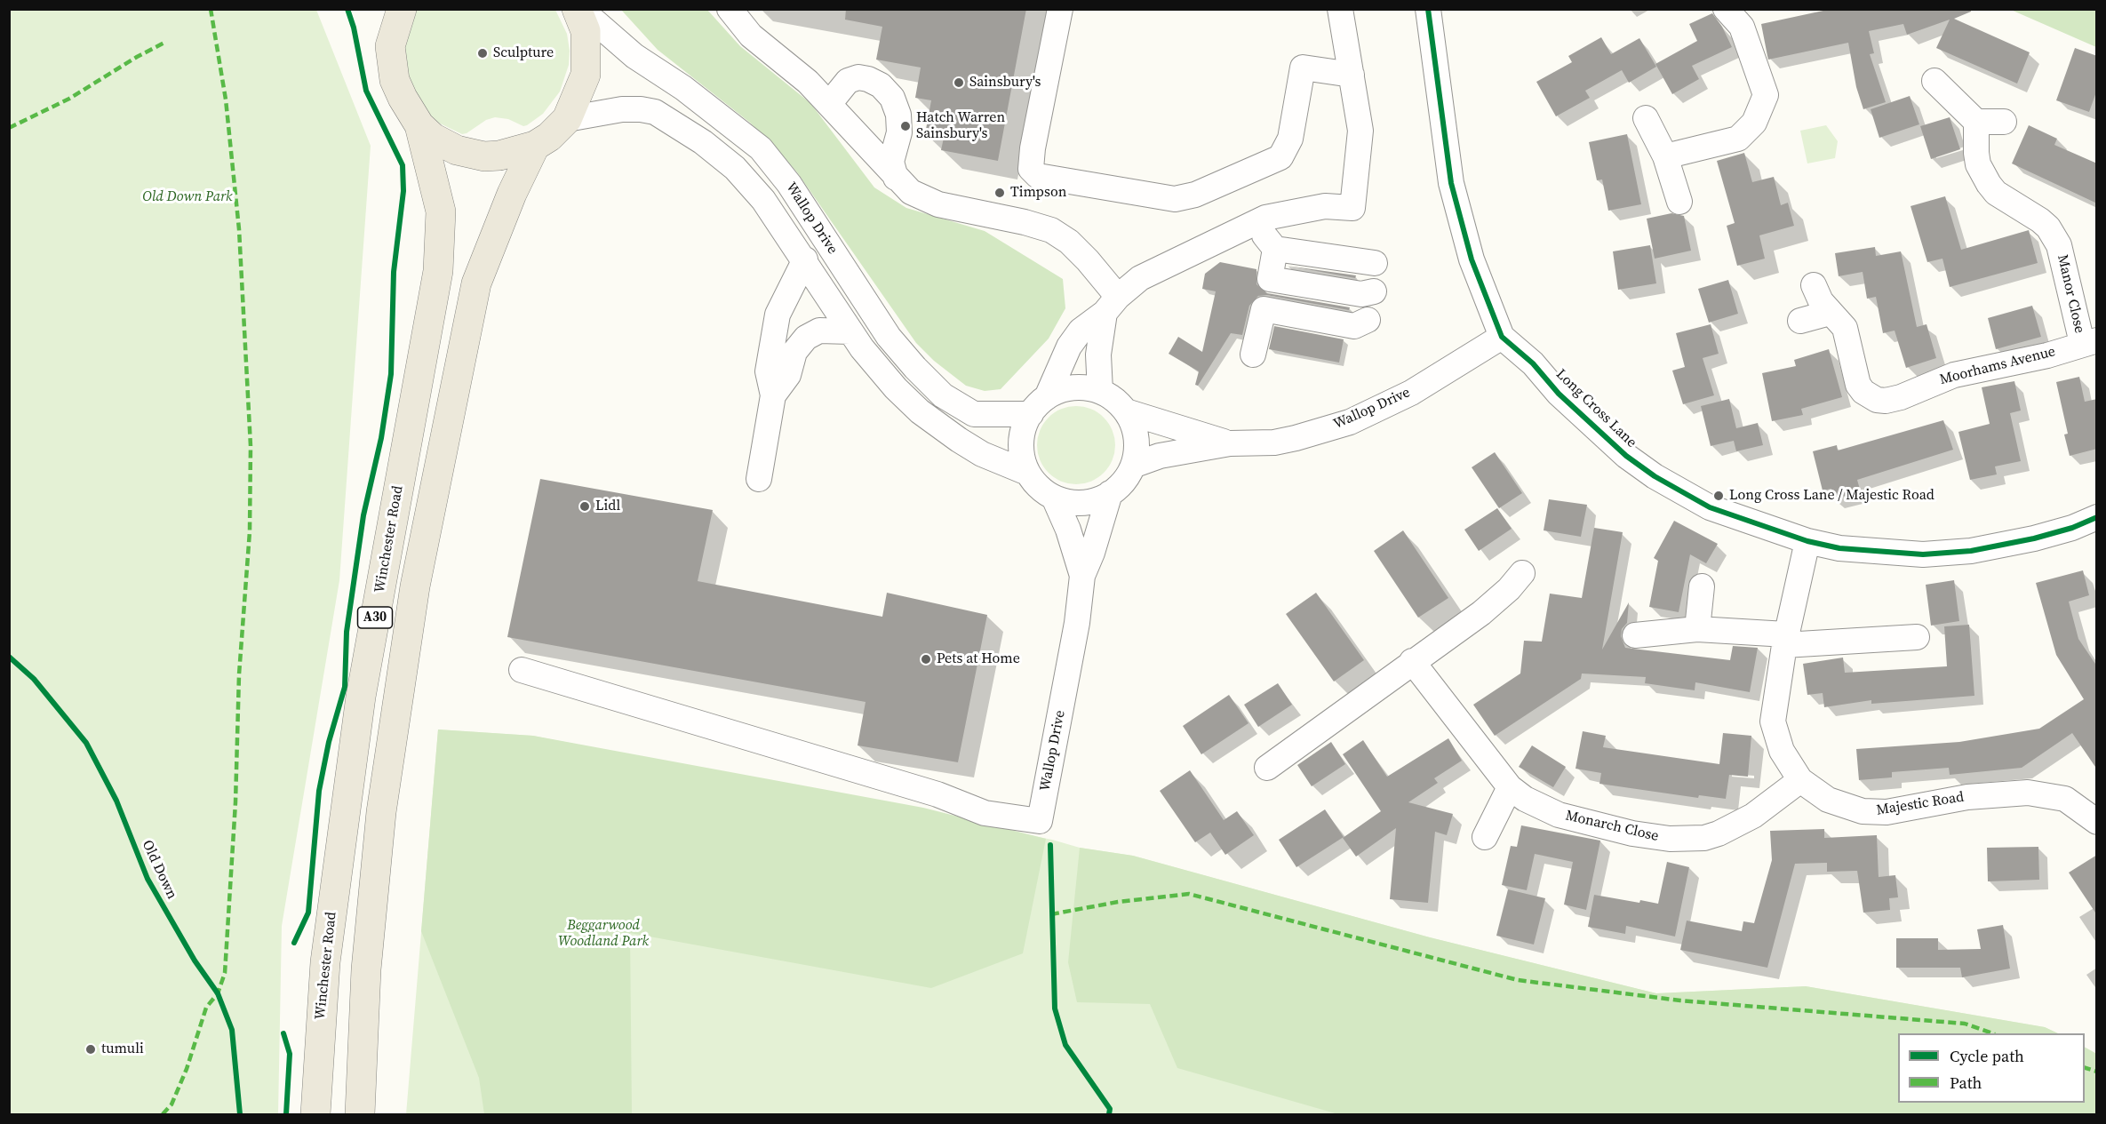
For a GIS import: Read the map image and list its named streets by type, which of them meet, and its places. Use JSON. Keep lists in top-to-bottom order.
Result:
{
  "streets": {
    "main road": ["Winchester Road", "A30"],
    "street": [
      "Wallop Drive",
      "Manor Close",
      "Moorhams Avenue",
      "Long Cross Lane",
      "Majestic Road",
      "Monarch Close"
    ],
    "cycle path": ["Old Down"]
  },
  "crossings": [
    ["Wallop Drive", "Long Cross Lane"],
    ["Manor Close", "Moorhams Avenue"],
    ["Long Cross Lane", "Majestic Road"],
    ["Majestic Road", "Monarch Close"]
  ],
  "parks": ["Old Down Park", "Beggarwood Woodland Park"],
  "places": [
    "Sculpture",
    "Sainsbury's",
    "Hatch Warren Sainsbury's",
    "Timpson",
    "Long Cross Lane / Majestic Road",
    "Lidl",
    "Pets at Home",
    "tumuli"
  ],
  "legend": ["Cycle path", "Path"]
}
